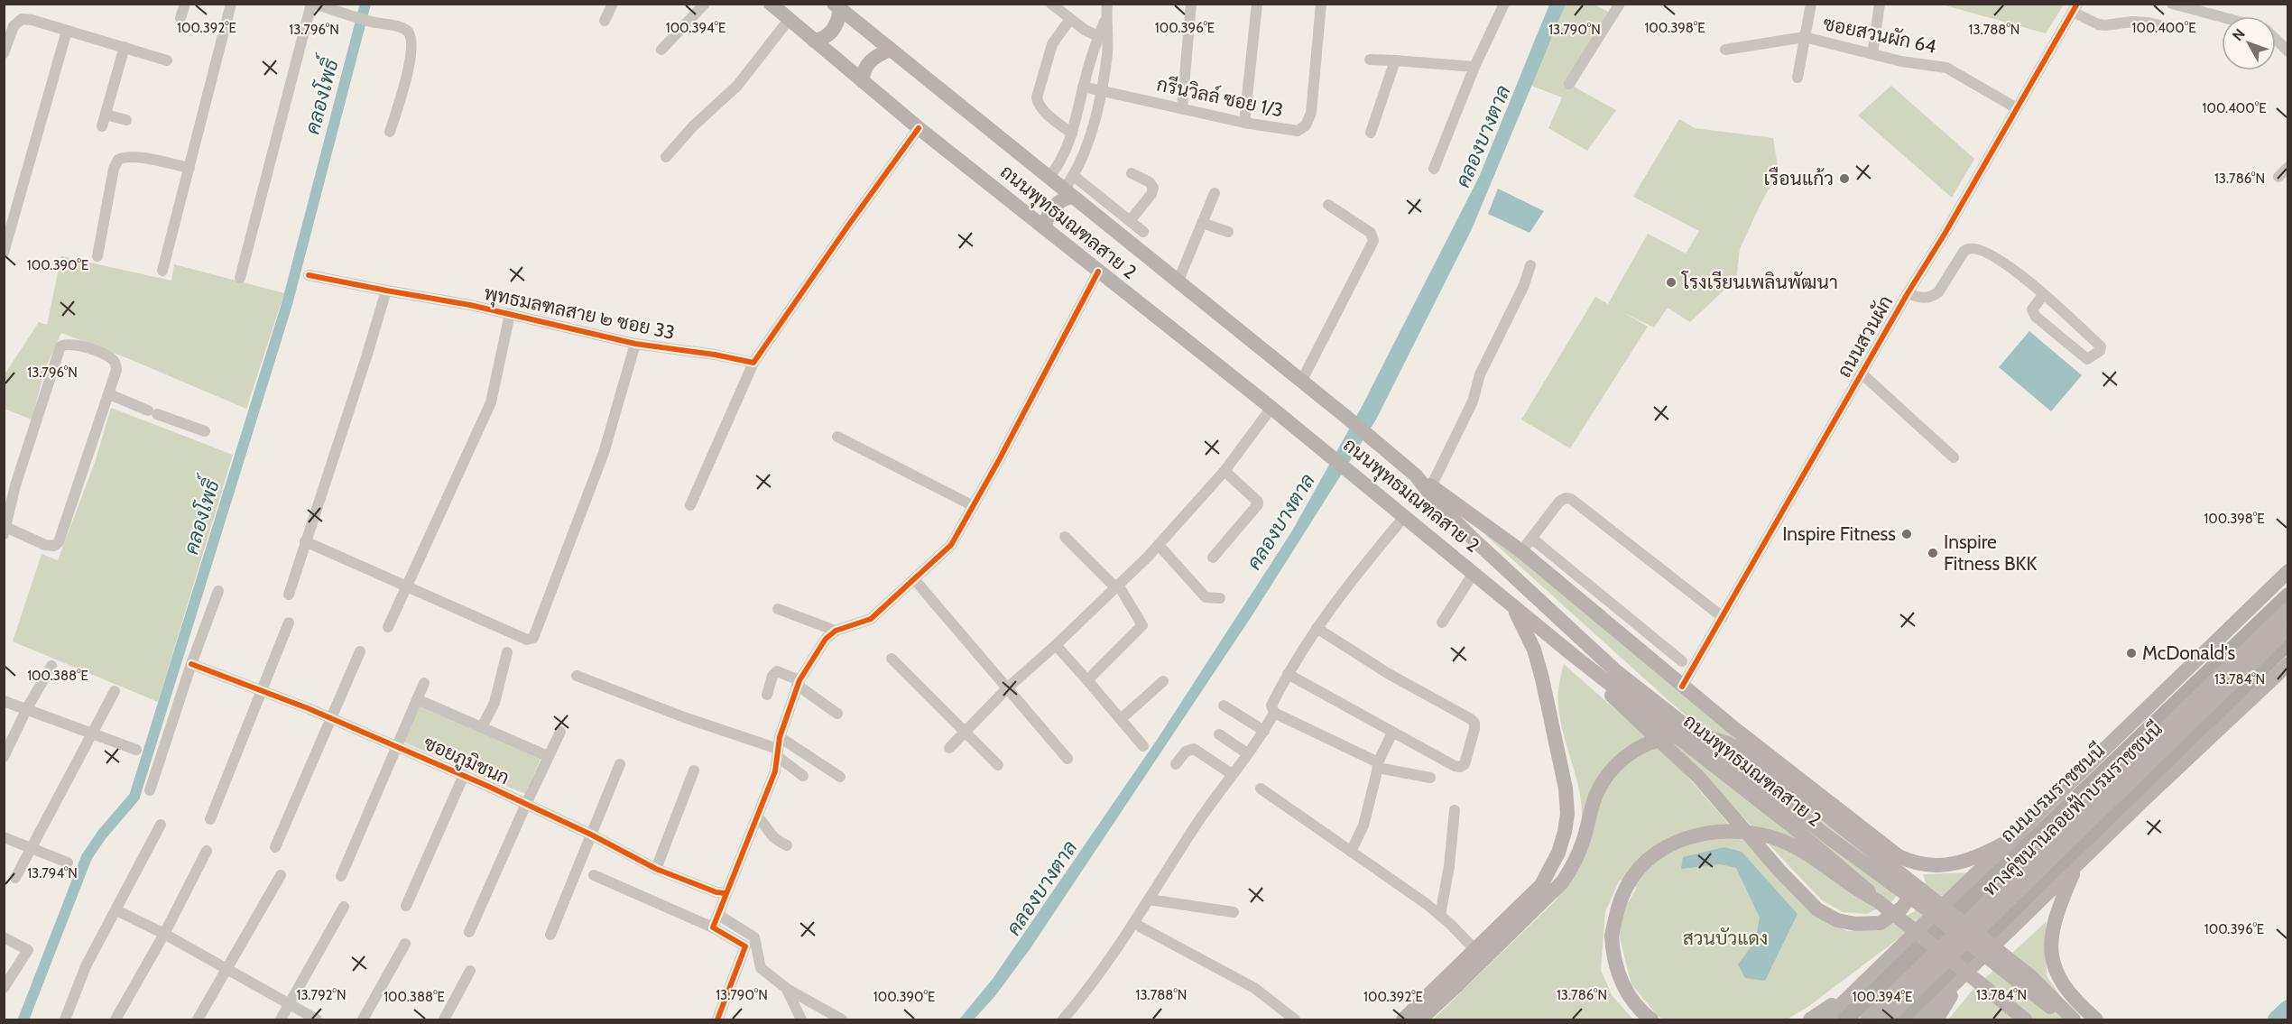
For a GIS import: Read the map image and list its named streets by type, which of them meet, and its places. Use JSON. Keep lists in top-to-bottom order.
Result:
{
  "streets": {
    "highway": ["ถนนบรมราชชนนี"],
    "main road": ["ถนนพุทธมณฑลสาย 2", "ทางคู่ขนานลอยฟ้าบรมราชชนนี"],
    "street": [
      "ซอยสวนผัก 64",
      "กรีนวิลล์ ซอย 1/3",
      "พุทธมลฑลสาย ๒ ซอย 33",
      "ถนนสวนผัก",
      "ซอยภูมิชนก"
    ]
  },
  "crossings": [
    ["ซอยสวนผัก 64", "ถนนสวนผัก"]
  ],
  "water": ["คลองโพธิ์", "คลองบางตาล"],
  "parks": ["สวนบัวแดง"],
  "places": [
    "เรือนแก้ว",
    "โรงเรียนเพลินพัฒนา",
    "Inspire Fitness",
    "Inspire Fitness BKK",
    "McDonald's"
  ],
  "north": "top left",
  "coordinates": [
    "100.392°E",
    "100.394°E",
    "100.396°E",
    "100.398°E",
    "100.400°E",
    "13.796°N",
    "13.790°N",
    "13.788°N",
    "13.786°N",
    "100.390°E",
    "100.388°E",
    "13.784°N",
    "13.794°N",
    "13.792°N"
  ]
}
